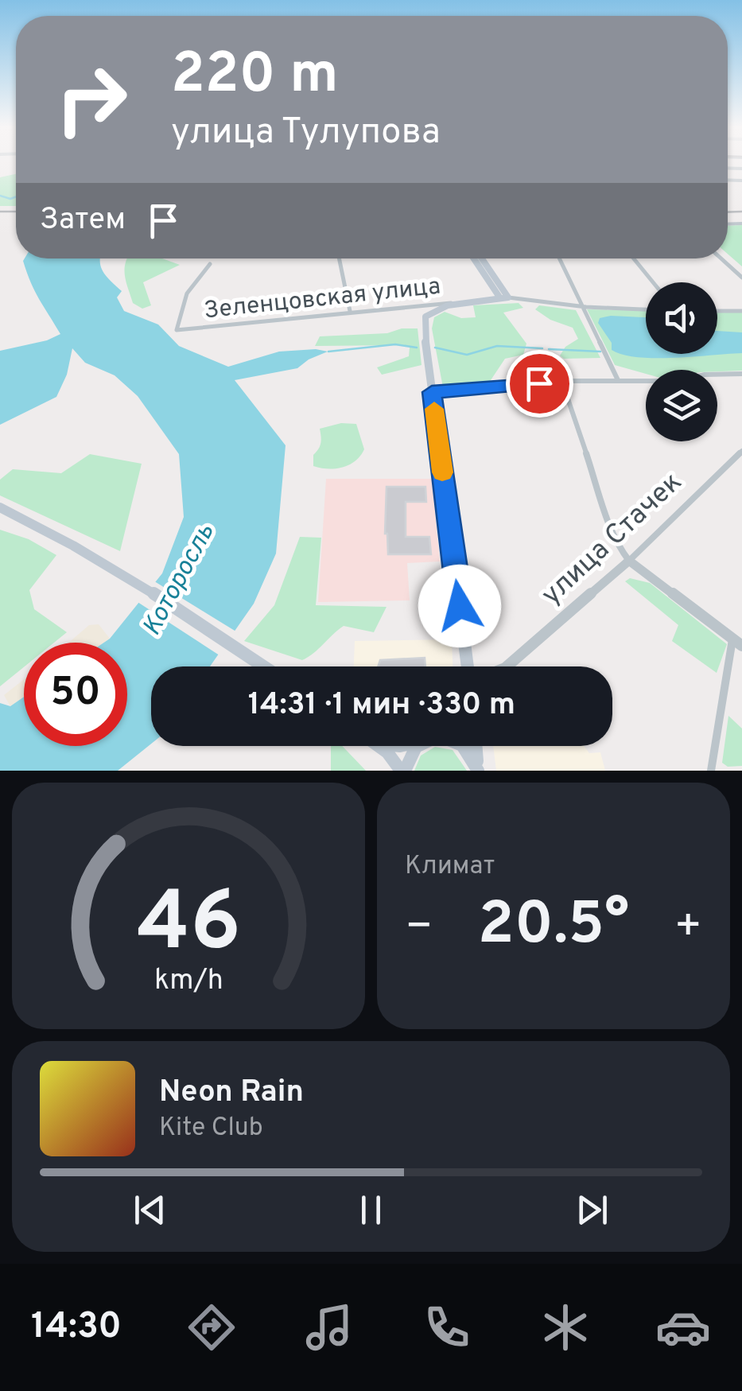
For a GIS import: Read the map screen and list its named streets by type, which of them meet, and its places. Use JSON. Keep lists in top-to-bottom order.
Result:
{
  "streets": {
    "main road": ["Зеленцовская улица"],
    "street": ["улица Стачек"]
  },
  "water": ["Которосль"],
  "page": {
    "turn": ["220 m", "улица Тулупова"],
    "then": "Затем",
    "limit": "50",
    "trip": "14:31 · 1 мин · 330 m",
    "tile": "Климат",
    "heat": ["−", "20.5°", "+"],
    "song": ["Neon Rain", "Kite Club"],
    "tabs": "14:30",
    "gauge": ["46", "km/h"]
  }
}
